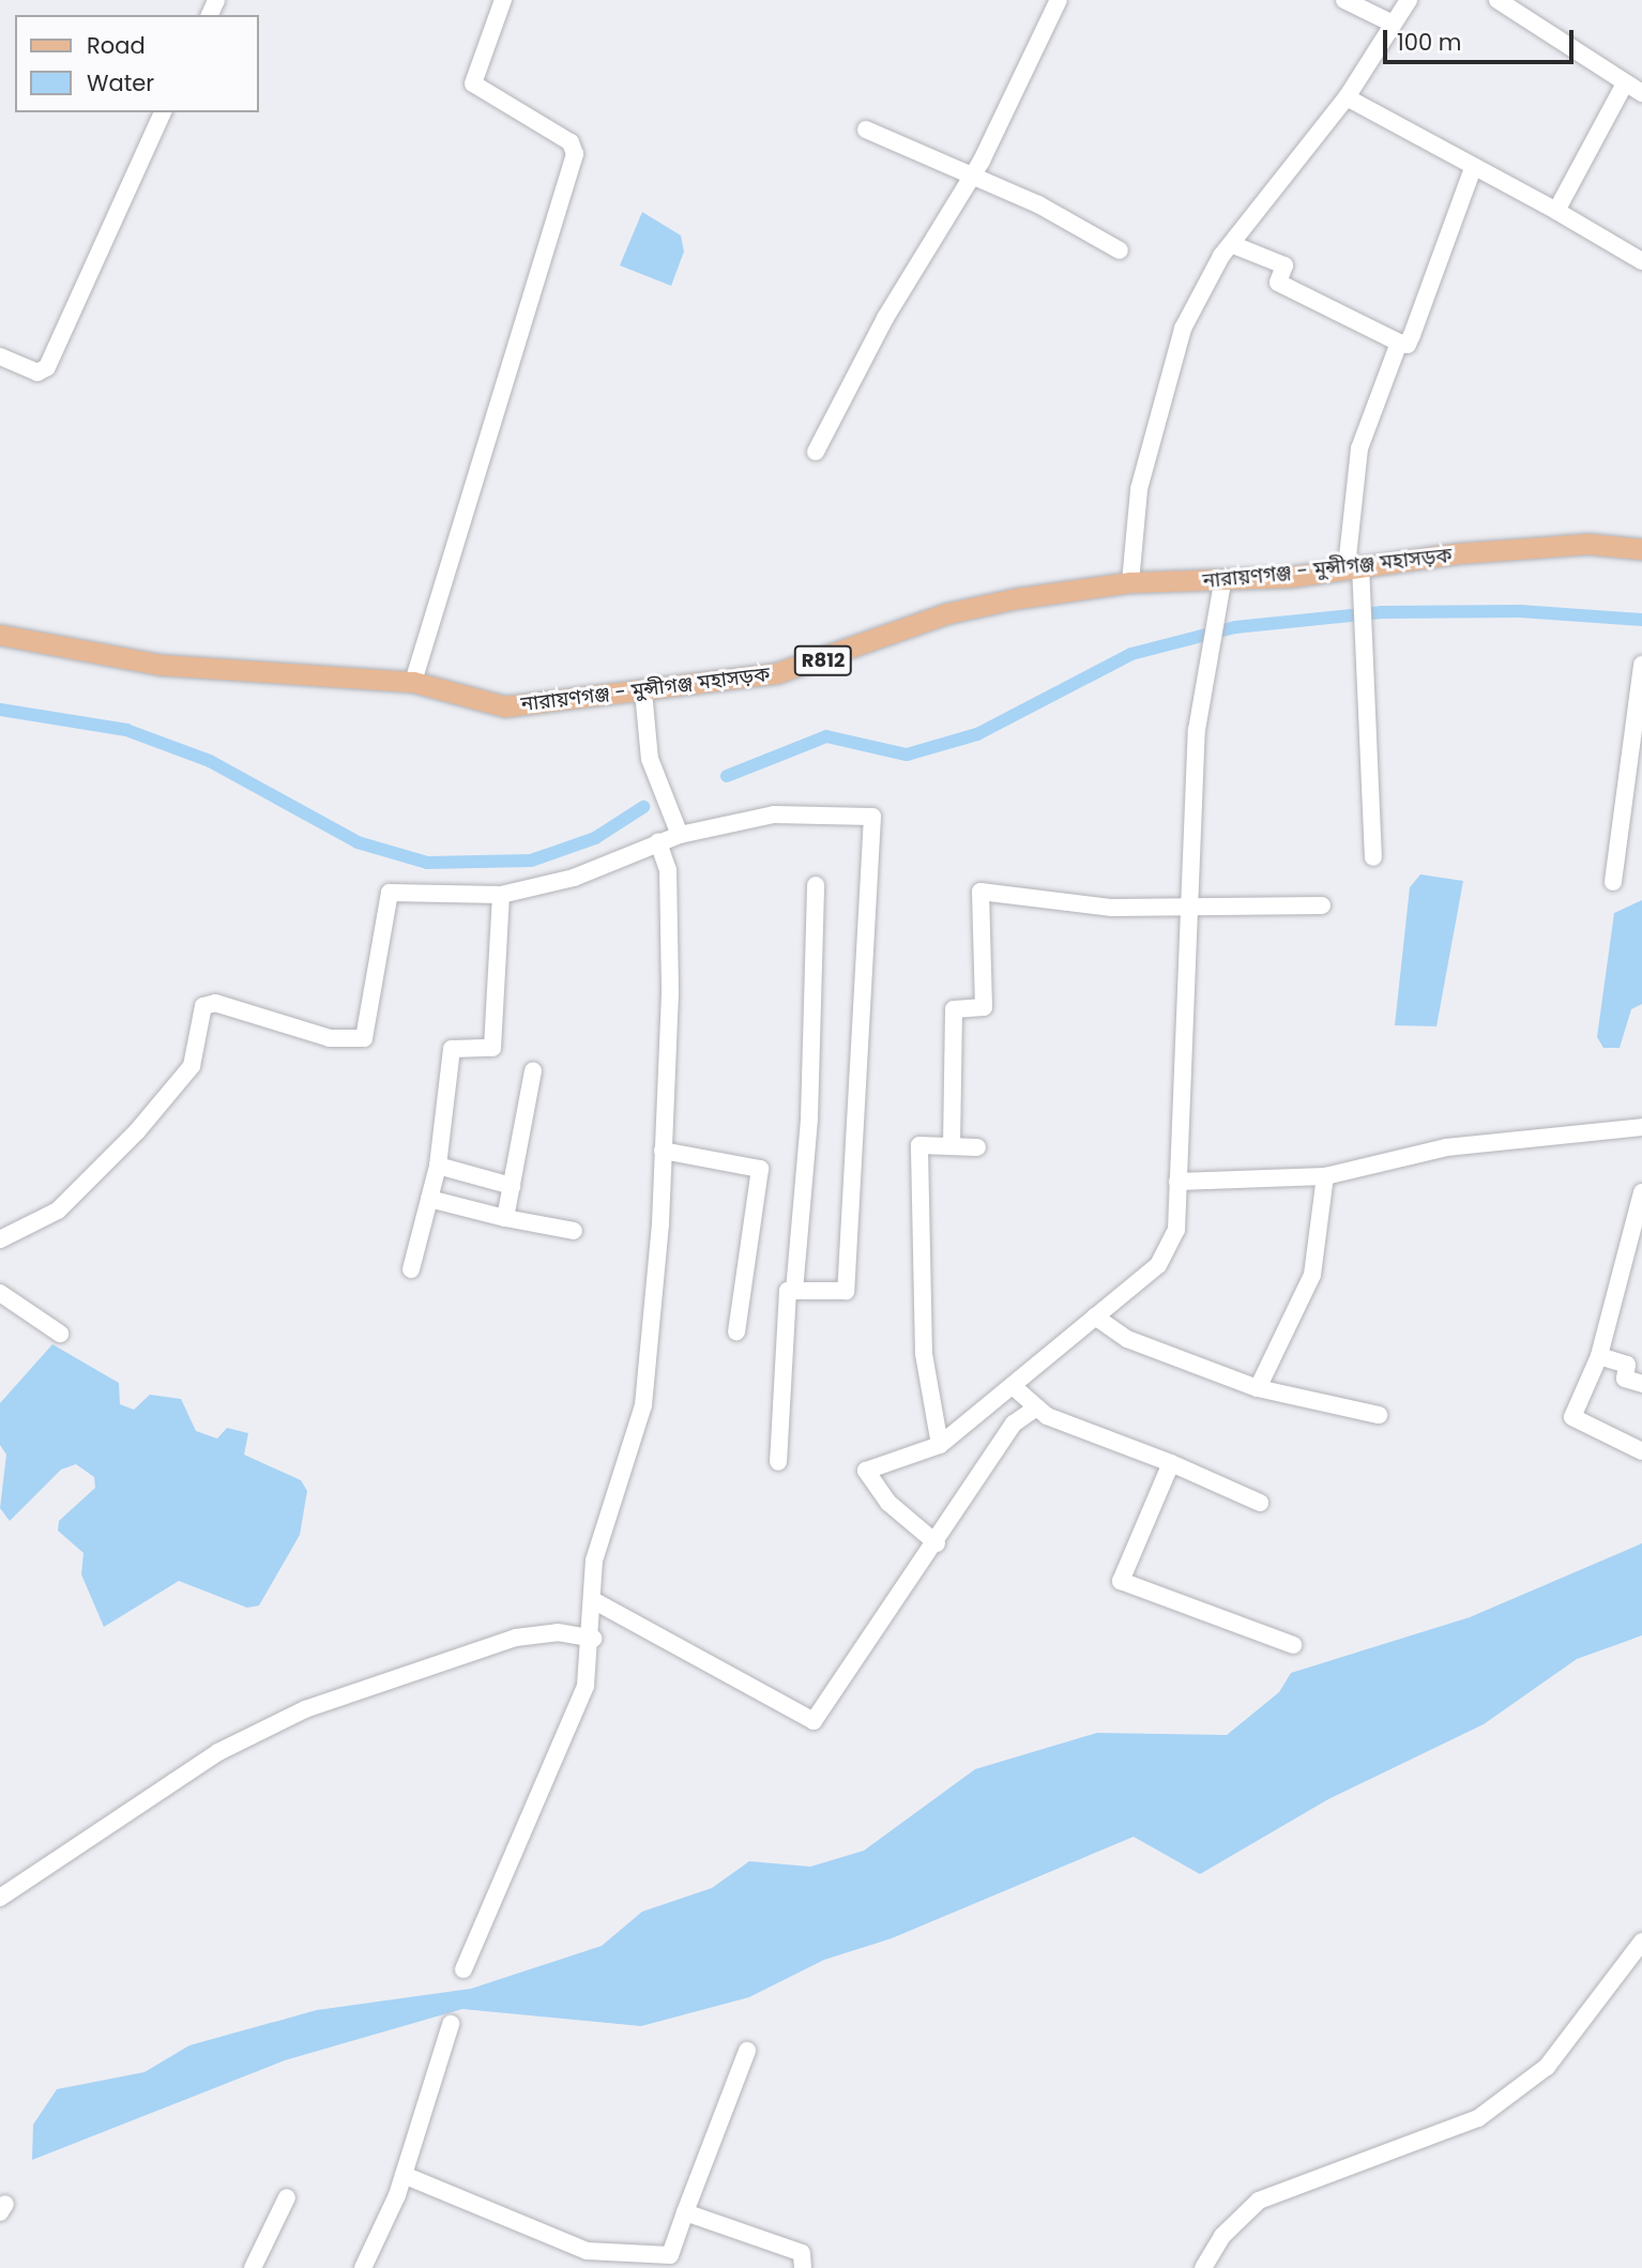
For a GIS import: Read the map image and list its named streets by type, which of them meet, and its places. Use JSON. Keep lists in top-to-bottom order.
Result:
{
  "streets": {
    "main road": ["নারায়ণগঞ্জ - মুন্সীগঞ্জ মহাসড়ক", "R812"]
  },
  "legend": ["Road", "Water"],
  "scale_bar": "100 m"
}
